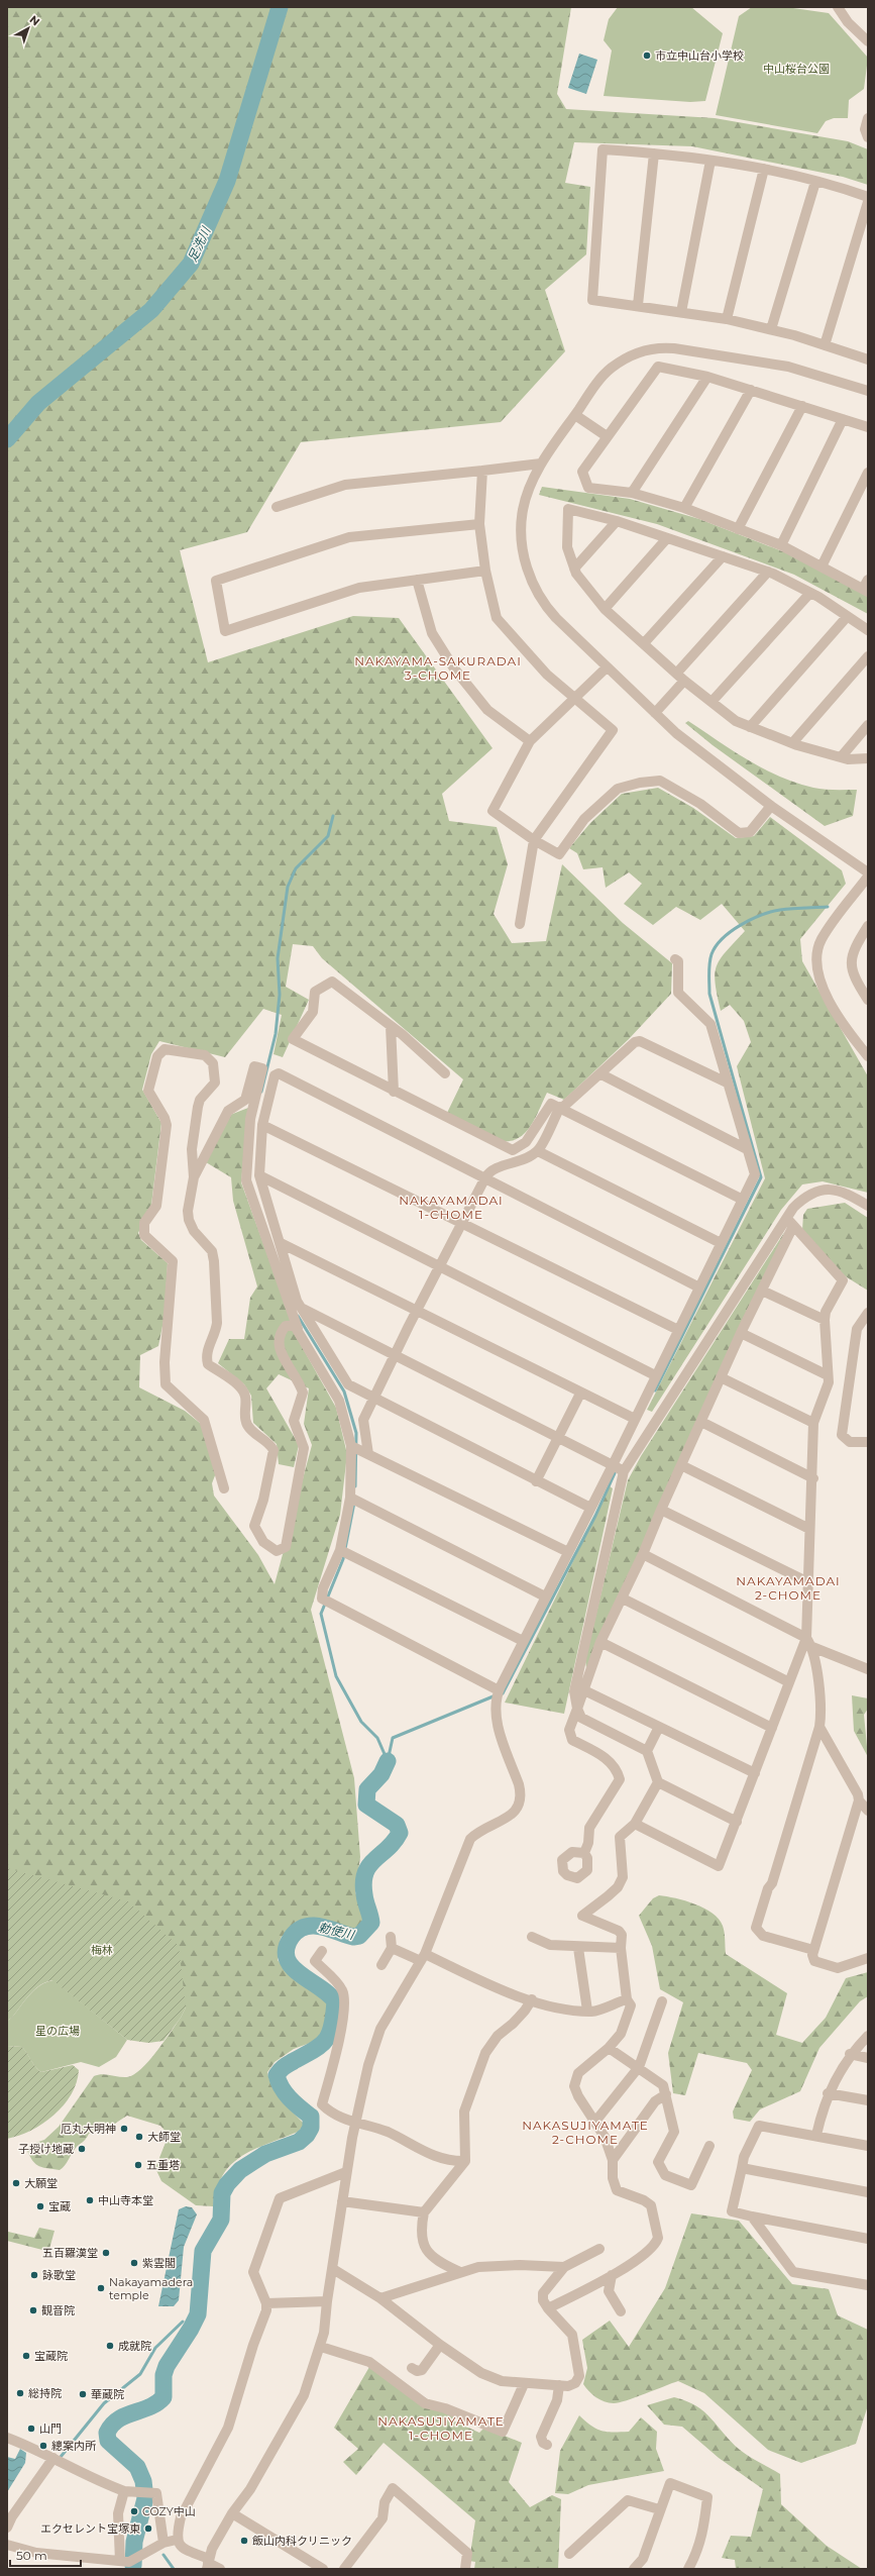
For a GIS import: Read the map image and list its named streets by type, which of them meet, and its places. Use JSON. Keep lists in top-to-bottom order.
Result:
{
  "districts": [
    "NAKAYAMA-SAKURADAI 3-CHOME",
    "NAKAYAMADAI 1-CHOME",
    "NAKAYAMADAI 2-CHOME",
    "NAKASUJIYAMATE 2-CHOME",
    "NAKASUJIYAMATE 1-CHOME"
  ],
  "water": ["足洗川", "勅使川"],
  "parks": ["中山桜台公園", "梅林", "星の広場"],
  "places": [
    "市立中山台小学校",
    "厄丸大明神",
    "大師堂",
    "子授け地蔵",
    "五重塔",
    "大願堂",
    "中山寺本堂",
    "宝蔵",
    "五百羅漢堂",
    "紫雲閣",
    "詠歌堂",
    "Nakayamadera temple",
    "観音院",
    "成就院",
    "宝蔵院",
    "総持院",
    "華蔵院",
    "山門",
    "總案内所",
    "COZY中山",
    "エクセレント宝塚東",
    "飯山内科クリニック"
  ],
  "scale_bar": "50 m",
  "north": "top right"
}
